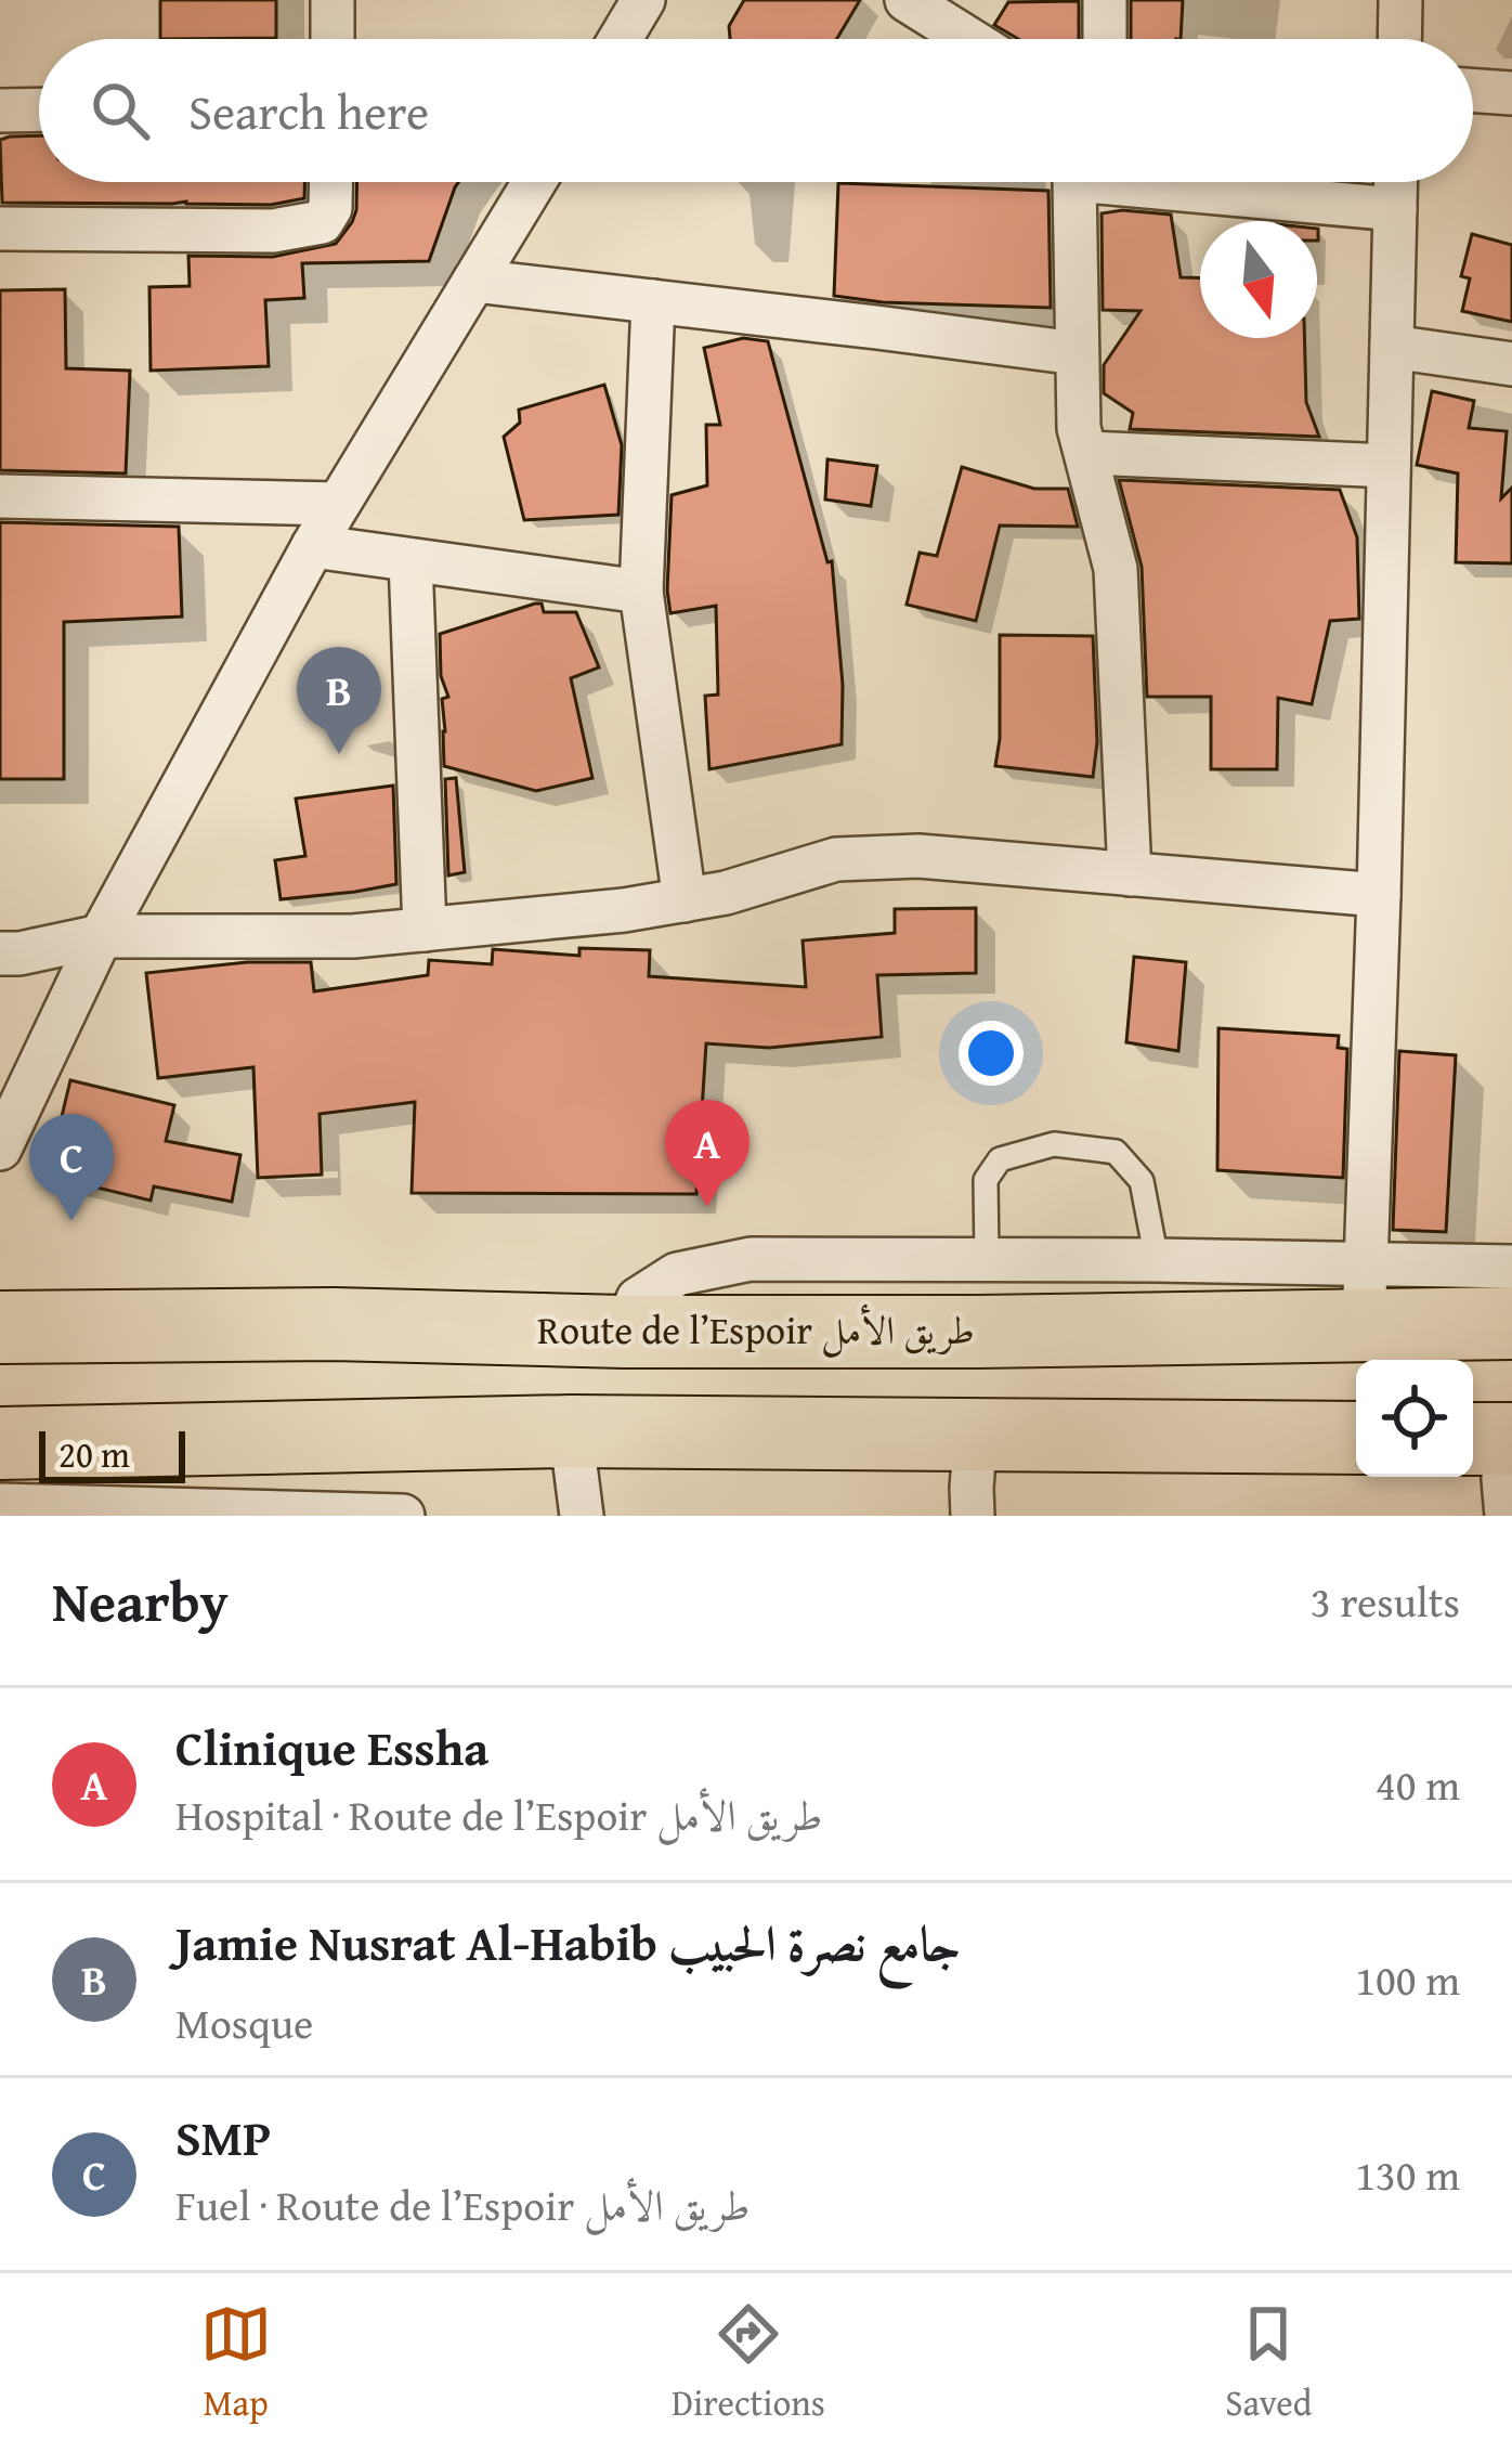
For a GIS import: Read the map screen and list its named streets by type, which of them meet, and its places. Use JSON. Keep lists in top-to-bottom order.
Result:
{
  "streets": {
    "highway": ["Route de l’Espoir طريق الأمل"]
  },
  "scale_bar": "20 m",
  "north": "bottom",
  "page": {
    "search": "Search here",
    "pins": ["B", "A", "C"],
    "scale": "20 m",
    "heading": ["Nearby", "3 results"],
    "list": [
      {
        "mark": "A",
        "name": "Clinique Essha",
        "note": "Hospital · Route de l’Espoir طريق الأمل",
        "value": "40 m"
      },
      {
        "mark": "B",
        "name": "Jamie Nusrat Al-Habib جامع نصرة الحبيب",
        "note": "Mosque",
        "value": "100 m"
      },
      {
        "mark": "C",
        "name": "SMP",
        "note": "Fuel · Route de l’Espoir طريق الأمل",
        "value": "130 m"
      }
    ],
    "nav": ["Map", "Directions", "Saved"]
  }
}
